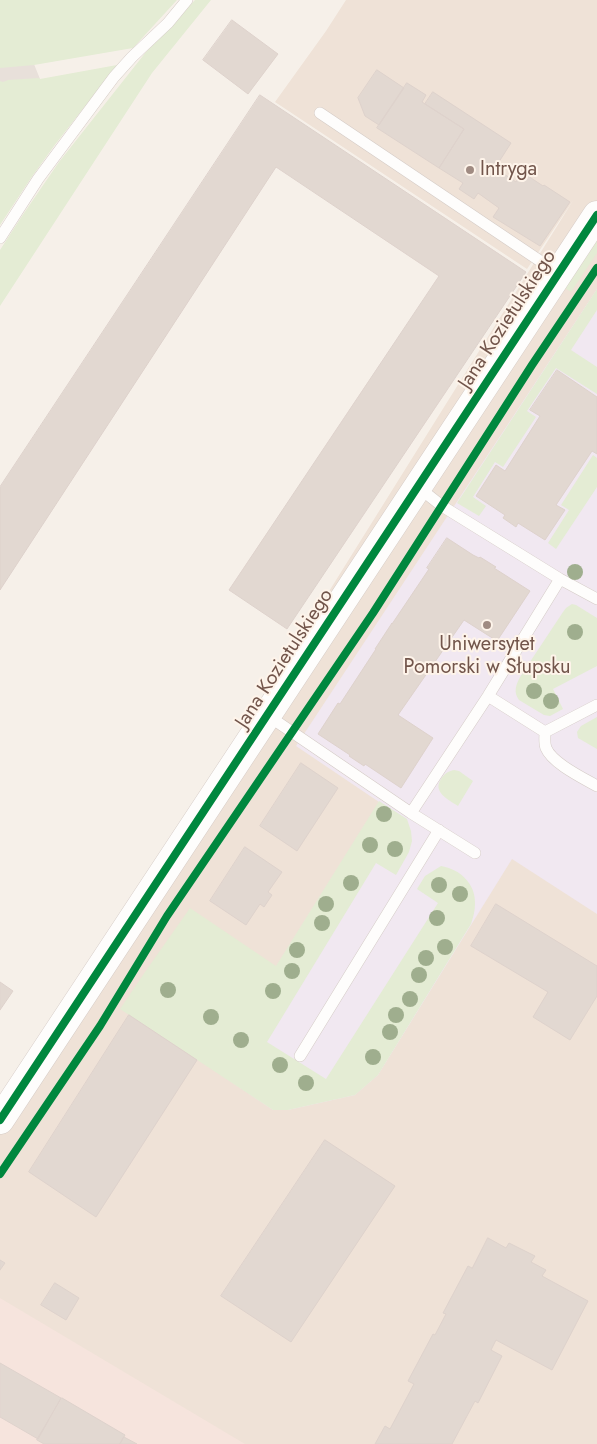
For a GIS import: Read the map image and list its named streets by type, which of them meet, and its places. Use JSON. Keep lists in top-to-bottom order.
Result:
{
  "streets": {
    "street": ["Jana Kozietulskiego"]
  },
  "places": ["Intryga", "Uniwersytet Pomorski w Słupsku"]
}
